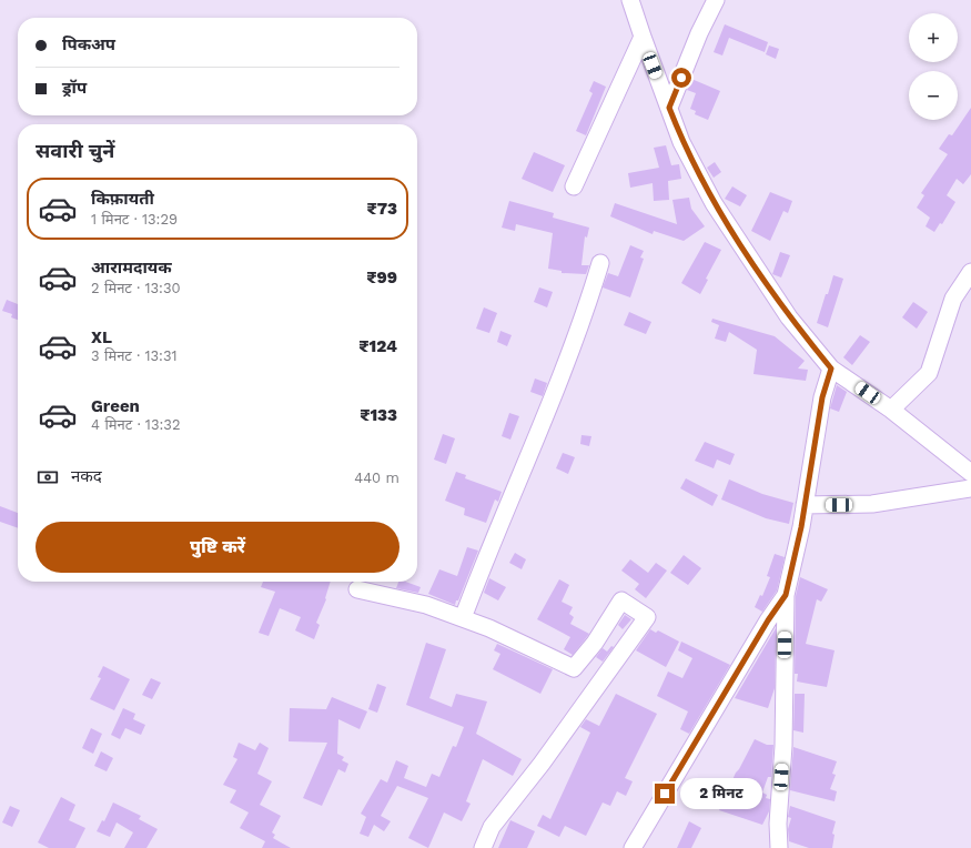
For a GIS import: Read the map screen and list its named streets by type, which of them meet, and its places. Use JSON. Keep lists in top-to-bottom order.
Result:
{
  "page": {
    "map_buttons": ["+", "−"],
    "banner": ["पिकअप", "ड्रॉप"],
    "heading": "सवारी चुनें",
    "list": [
      {
        "name": "किफ़ायती",
        "note": "1 मिनट · 13:29",
        "value": "₹73"
      },
      {
        "name": "आरामदायक",
        "note": "2 मिनट · 13:30",
        "value": "₹99"
      },
      {
        "name": "XL",
        "note": "3 मिनट · 13:31",
        "value": "₹124"
      },
      {
        "name": "Green",
        "note": "4 मिनट · 13:32",
        "value": "₹133"
      }
    ],
    "pay": ["नकद", "440 m"],
    "buttons": "पुष्टि करें",
    "bubble": "2 मिनट"
  }
}
